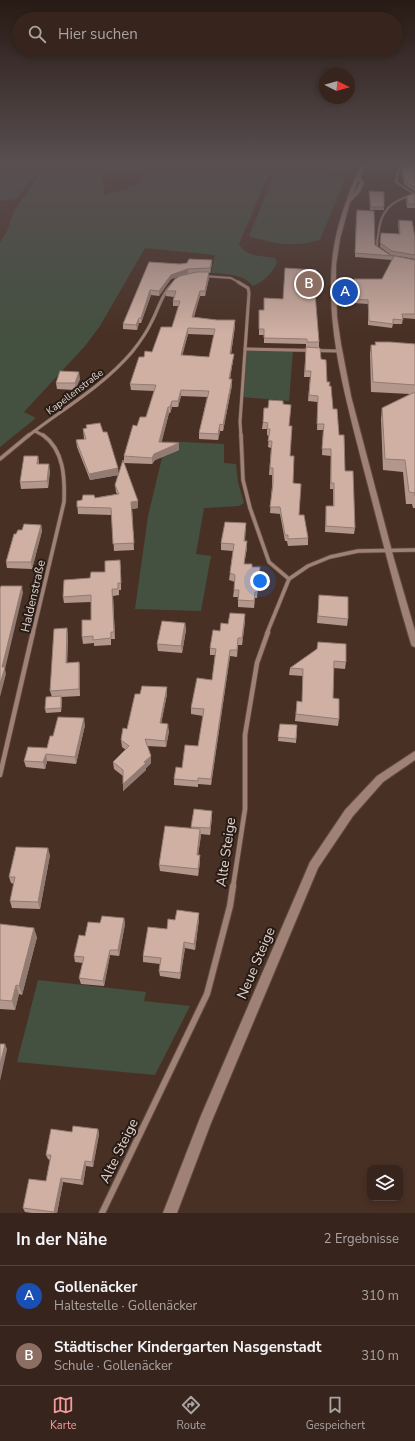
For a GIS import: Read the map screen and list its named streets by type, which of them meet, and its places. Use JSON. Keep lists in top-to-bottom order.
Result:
{
  "streets": {
    "street": [
      "Kapellenstraße",
      "Haldenstraße",
      "Alte Steige",
      "Neue Steige"
    ]
  },
  "crossings": [
    ["Kapellenstraße", "Haldenstraße"]
  ],
  "north": "right",
  "page": {
    "search": "Hier suchen",
    "pins": ["B", "A"],
    "heading": ["In der Nähe", "2 Ergebnisse"],
    "list": [
      {
        "mark": "A",
        "name": "Gollenäcker",
        "note": "Haltestelle · Gollenäcker",
        "value": "310 m"
      },
      {
        "mark": "B",
        "name": "Städtischer Kindergarten Nasgenstadt",
        "note": "Schule · Gollenäcker",
        "value": "310 m"
      }
    ],
    "nav": ["Karte", "Route", "Gespeichert"]
  }
}
